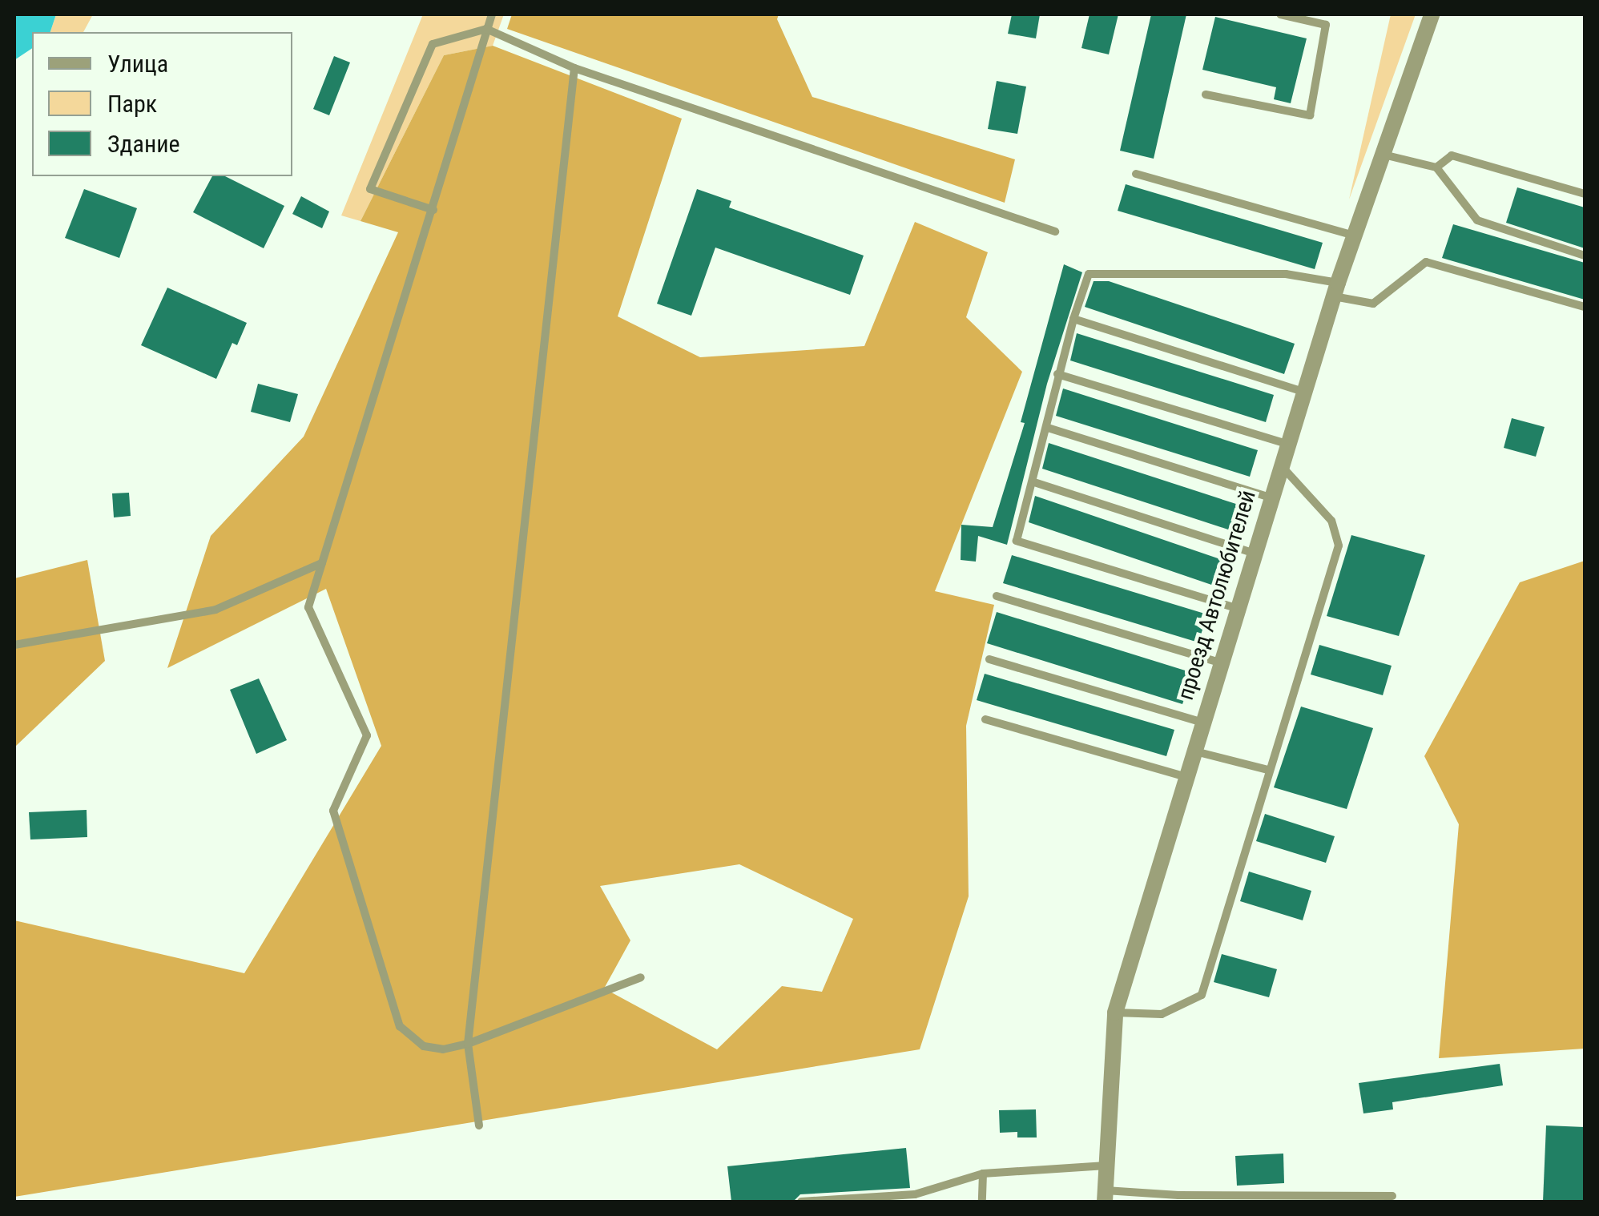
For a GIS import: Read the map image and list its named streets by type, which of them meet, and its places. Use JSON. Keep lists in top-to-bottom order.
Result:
{
  "streets": {
    "street": ["проезд Автолюбителей"]
  },
  "legend": ["Улица", "Парк", "Здание"]
}
